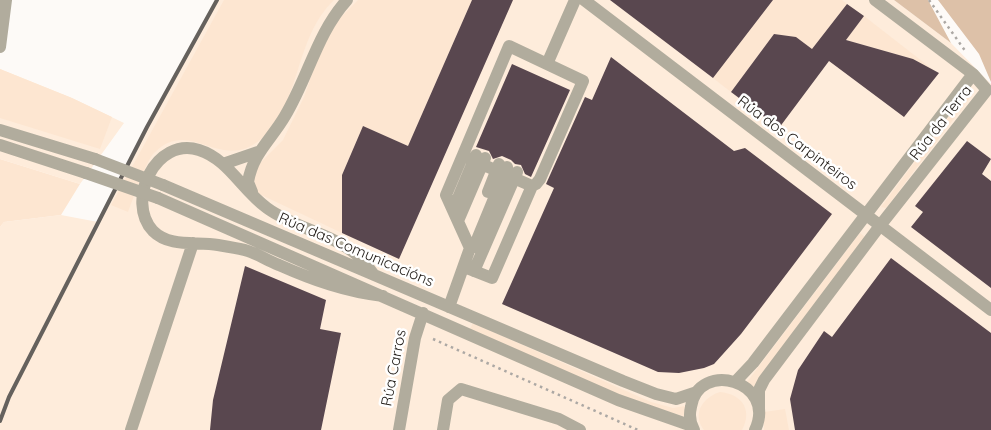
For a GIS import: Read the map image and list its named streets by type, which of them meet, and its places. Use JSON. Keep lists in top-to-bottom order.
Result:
{
  "streets": {
    "street": [
      "Rúa da Terra",
      "Rúa dos Carpinteiros",
      "Rúa das Comunicacións",
      "Rúa Carros"
    ]
  },
  "crossings": [
    ["Rúa da Terra", "Rúa dos Carpinteiros"],
    ["Rúa da Terra", "Rúa das Comunicacións"],
    ["Rúa das Comunicacións", "Rúa Carros"]
  ]
}
